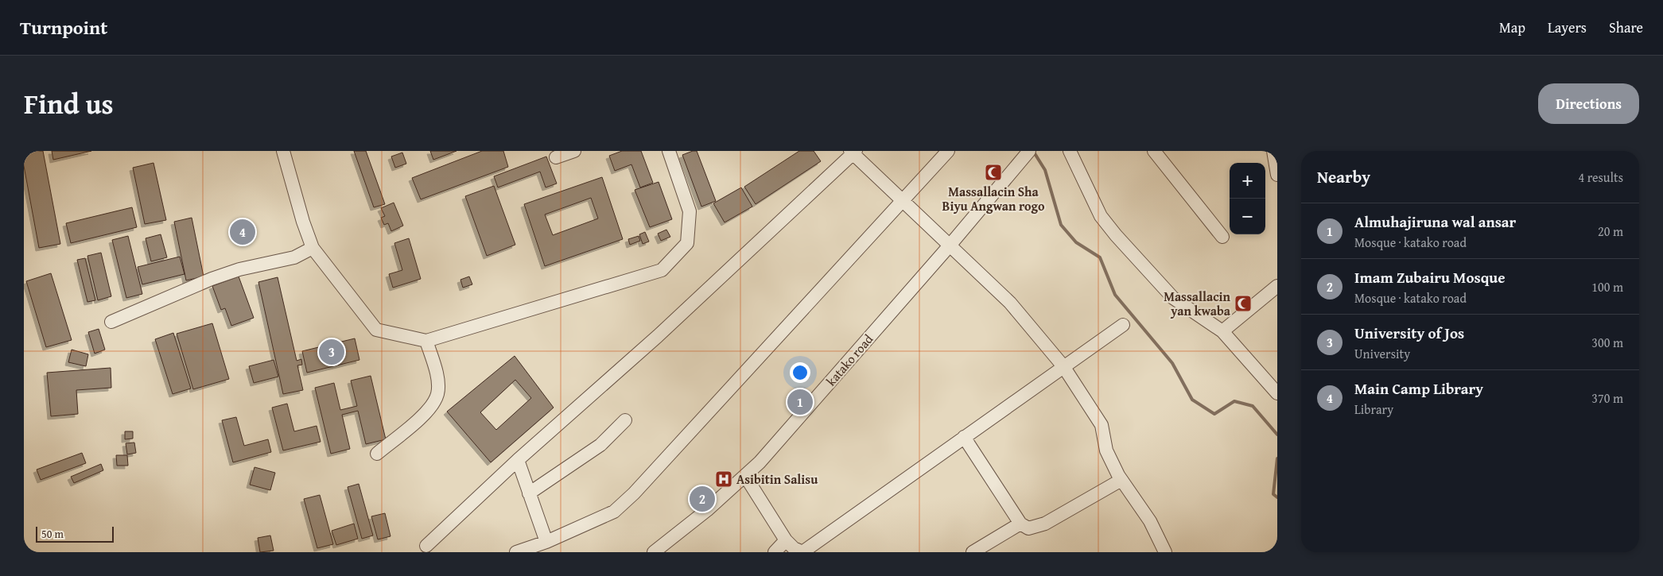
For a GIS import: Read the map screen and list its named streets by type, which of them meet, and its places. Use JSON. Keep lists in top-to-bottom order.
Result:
{
  "streets": {
    "street": ["katako road"]
  },
  "places": {
    "mosque": ["Massallacin Sha Biyu Angwan rogo", "Massallacin yan kwaba"],
    "hospital": ["Asibitin Salisu"]
  },
  "scale_bar": "50 m",
  "page": {
    "header": "Turnpoint",
    "nav": ["Map", "Layers", "Share"],
    "title": "Find us",
    "buttons": "Directions",
    "heading": ["Nearby", "4 results"],
    "map_buttons": ["+", "−"],
    "list": [
      {
        "mark": "1",
        "name": "Almuhajiruna wal ansar",
        "note": "Mosque · katako road",
        "value": "20 m"
      },
      {
        "mark": "2",
        "name": "Imam Zubairu Mosque",
        "note": "Mosque · katako road",
        "value": "100 m"
      },
      {
        "mark": "3",
        "name": "University of Jos",
        "note": "University",
        "value": "300 m"
      },
      {
        "mark": "4",
        "name": "Main Camp Library",
        "note": "Library",
        "value": "370 m"
      }
    ],
    "pins": [
      "4",
      "3",
      "1",
      "2"
    ],
    "scale": "50 m"
  }
}
